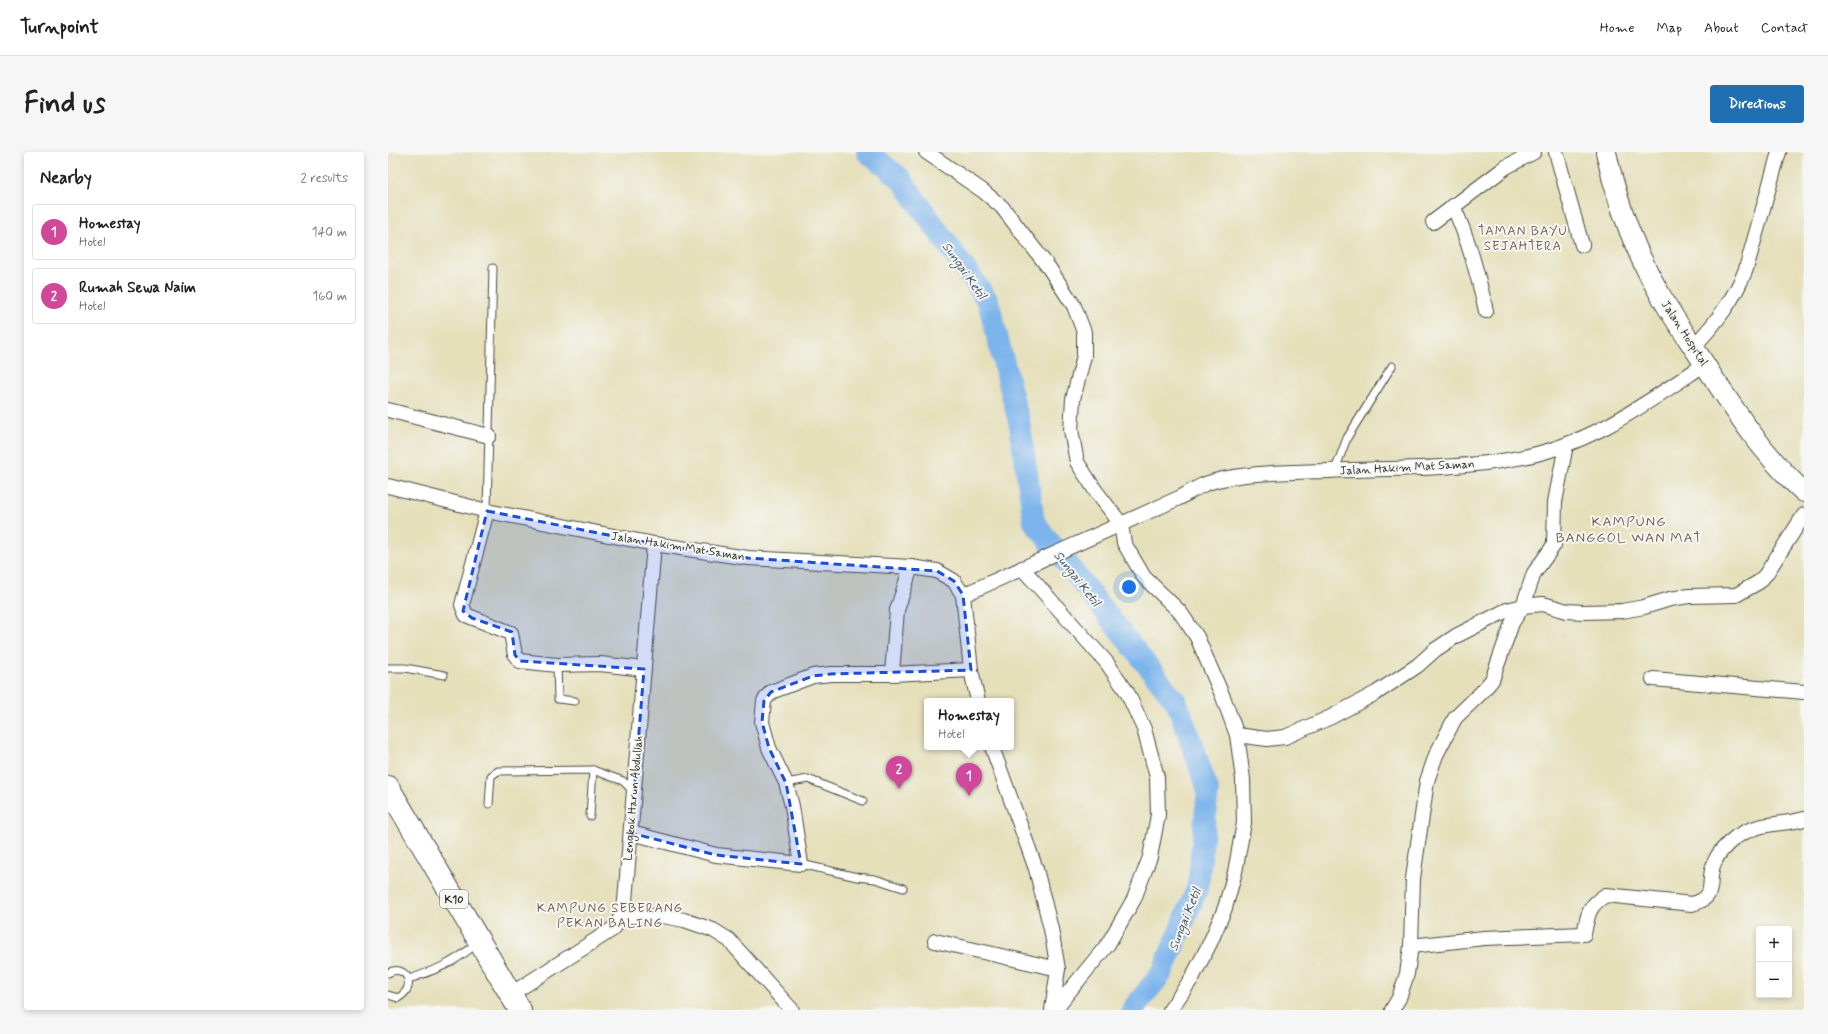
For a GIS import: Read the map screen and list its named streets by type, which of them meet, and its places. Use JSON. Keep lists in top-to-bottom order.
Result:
{
  "streets": {
    "main road": ["Jalan Hospital", "K10"],
    "street": ["Jalan Hakim Mat Saman", "Lengkok Harun Abdullah"]
  },
  "crossings": [
    ["Jalan Hospital", "Jalan Hakim Mat Saman"],
    ["Jalan Hakim Mat Saman", "Lengkok Harun Abdullah"],
    ["Lengkok Harun Abdullah", "K10"]
  ],
  "districts": ["TAMAN BAYU SEJAHTERA", "KAMPUNG BANGGOL WAN MAT", "KAMPUNG SEBERANG PEKAN BALING"],
  "water": ["Sungai Ketil"],
  "page": {
    "header": "Turnpoint",
    "nav": [
      "Home",
      "Map",
      "About",
      "Contact"
    ],
    "buttons": "Directions",
    "title": "Find us",
    "heading": ["Nearby", "2 results"],
    "list": [
      {
        "mark": "1",
        "name": "Homestay",
        "note": "Hotel",
        "value": "140 m"
      },
      {
        "mark": "2",
        "name": "Rumah Sewa Naim",
        "note": "Hotel",
        "value": "160 m"
      }
    ],
    "popup": ["Homestay", "Hotel"],
    "pins": ["2", "1"],
    "map_buttons": ["+", "−"]
  }
}
